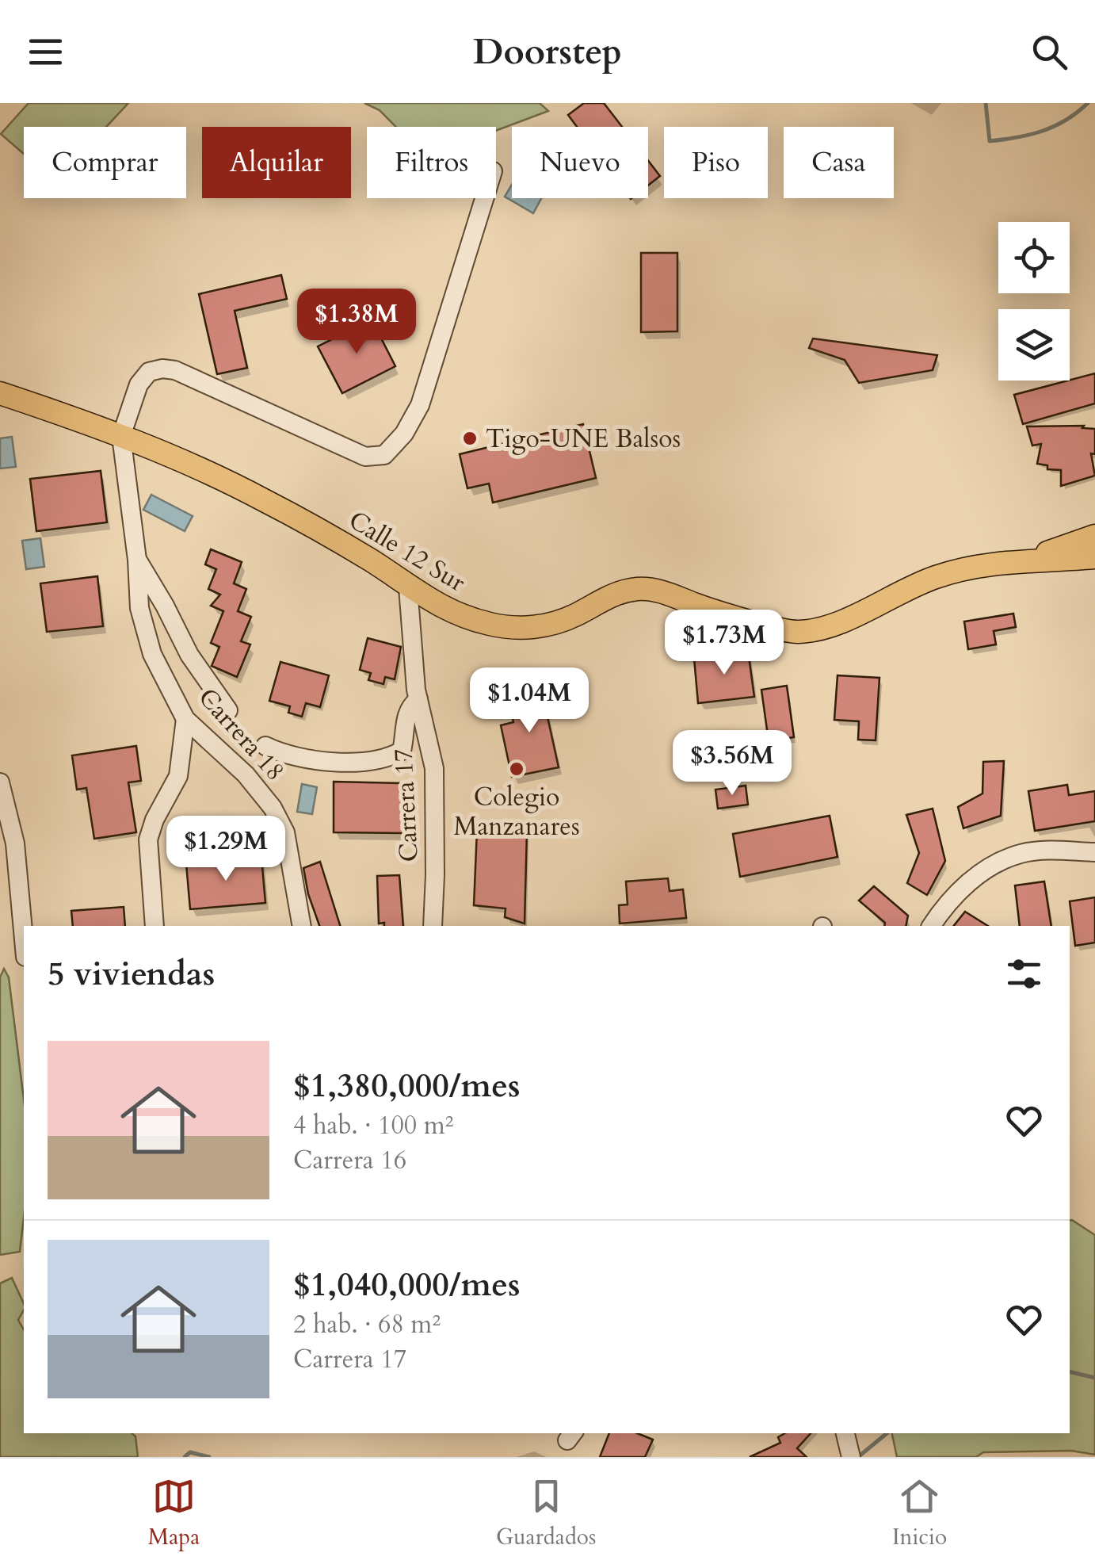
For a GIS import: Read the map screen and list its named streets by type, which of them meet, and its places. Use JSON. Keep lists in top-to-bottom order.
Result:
{
  "streets": {
    "main road": ["Calle 12 Sur"],
    "street": ["Carrera 18", "Carrera 17"]
  },
  "crossings": [
    ["Calle 12 Sur", "Carrera 18"],
    ["Calle 12 Sur", "Carrera 17"]
  ],
  "places": ["Tigo-UNE Balsos", "Colegio Manzanares"],
  "page": {
    "header": "Doorstep",
    "chip": [
      "Comprar",
      "Alquilar",
      "Filtros",
      "Nuevo",
      "Piso",
      "Casa"
    ],
    "price": [
      "$1.38M",
      "$1.73M",
      "$1.04M",
      "$3.56M",
      "$1.29M"
    ],
    "heading": "5 viviendas",
    "list": [
      {
        "name": "$1,380,000/mes",
        "note": "4 hab. · 100 m² · Carrera 16"
      },
      {
        "name": "$1,040,000/mes",
        "note": "2 hab. · 68 m² · Carrera 17"
      }
    ],
    "tabs": ["Mapa", "Guardados", "Inicio"]
  }
}
